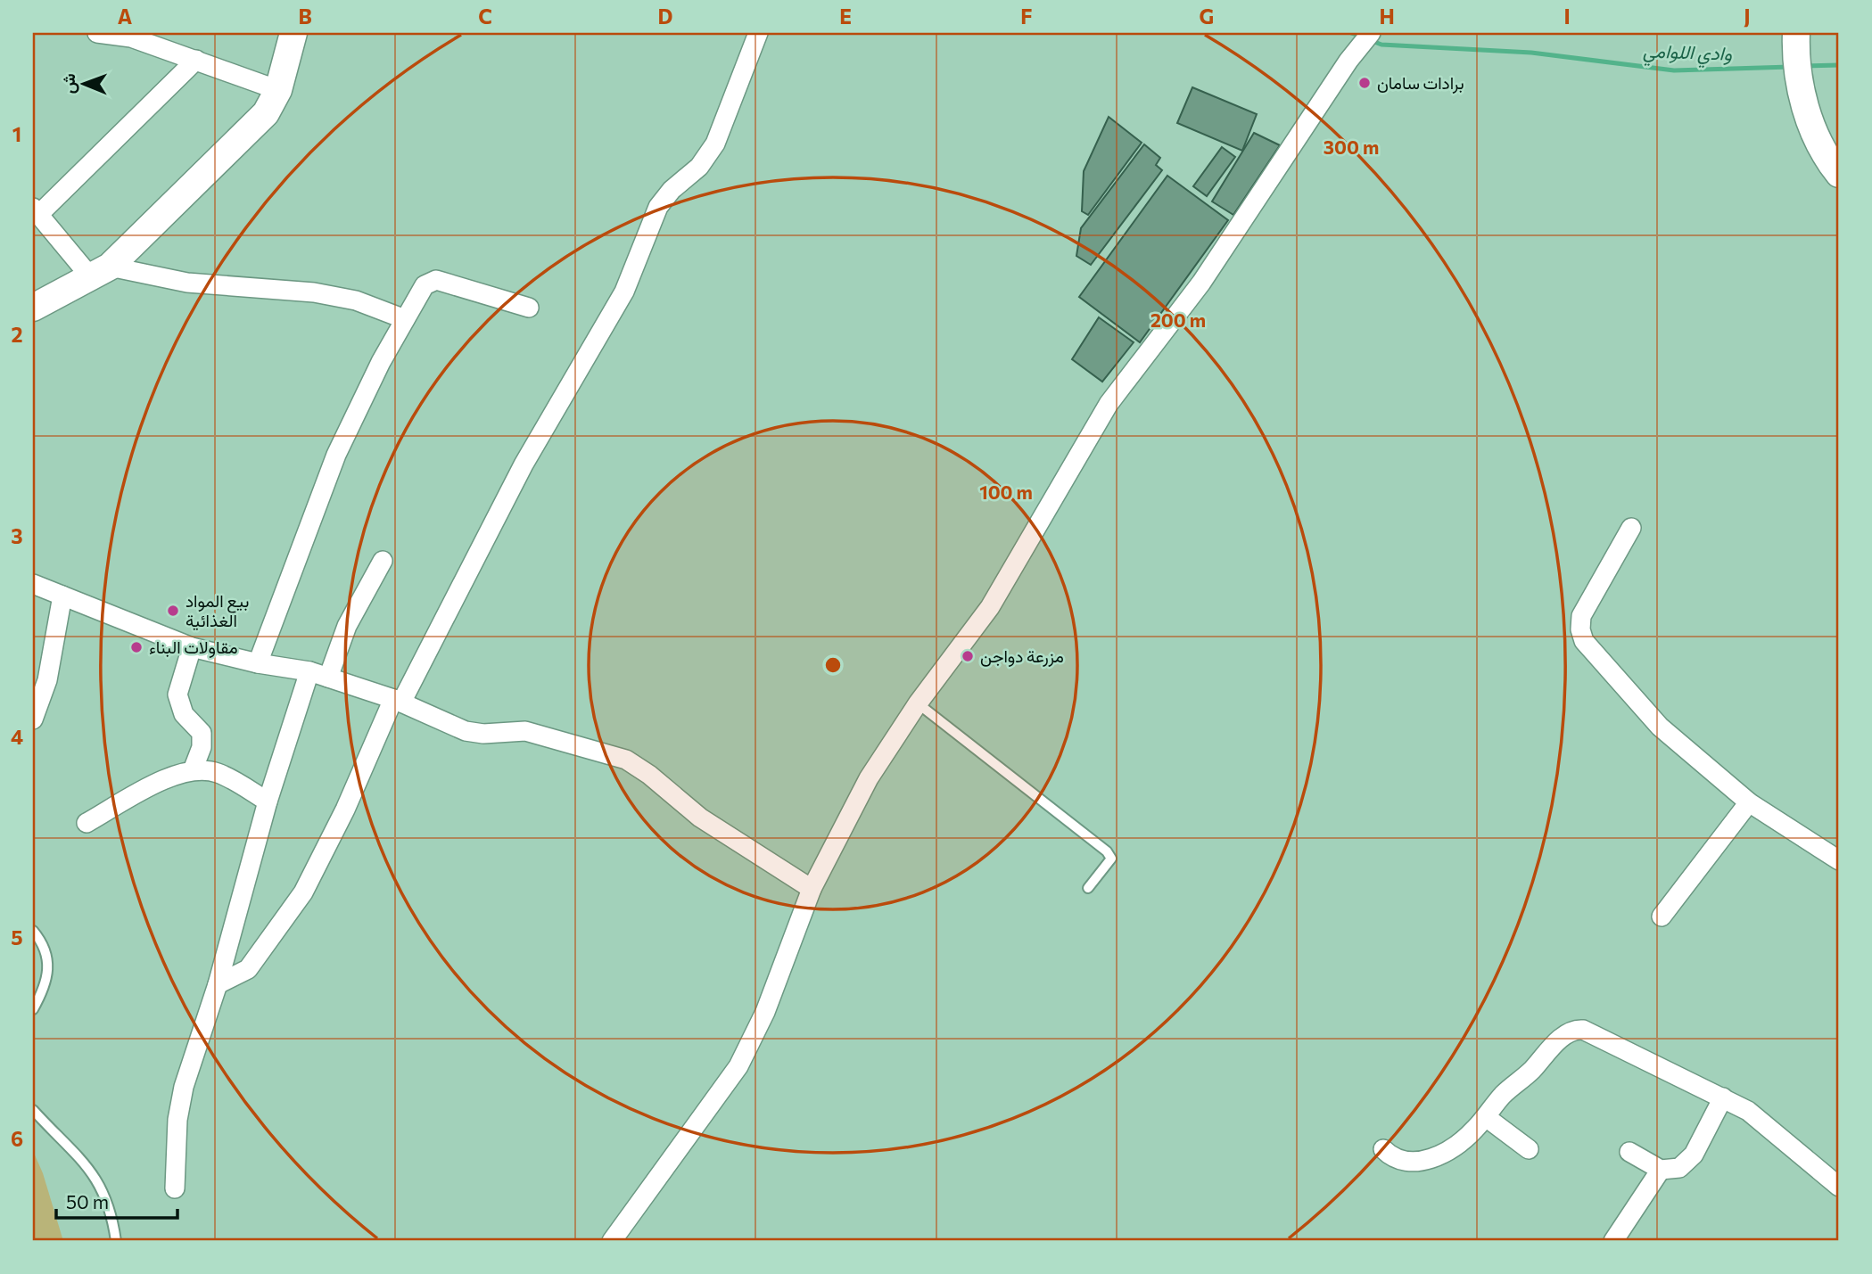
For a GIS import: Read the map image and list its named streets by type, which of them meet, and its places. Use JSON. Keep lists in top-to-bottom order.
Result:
{
  "water": ["وادي اللوامي"],
  "places": [
    "برادات سامان",
    "بيع المواد الغذائية",
    "مقاولات البناء",
    "مزرعة دواجن"
  ],
  "scale_bar": "50 m",
  "north": "left",
  "grid": {
    "columns": [
      "A",
      "B",
      "C",
      "D",
      "E",
      "F",
      "G",
      "H",
      "I",
      "J"
    ],
    "rows": [
      "1",
      "2",
      "3",
      "4",
      "5",
      "6"
    ]
  },
  "rings": ["300 m", "200 m", "100 m"]
}
